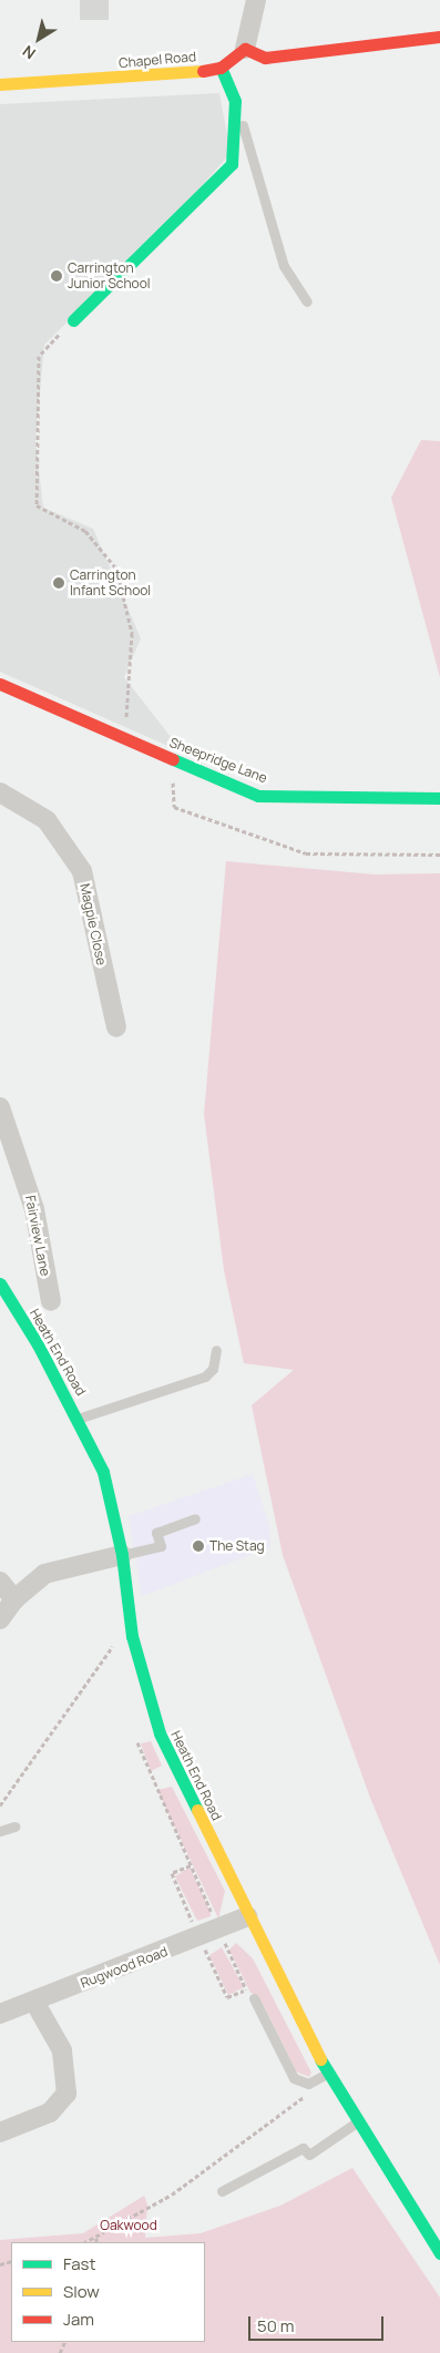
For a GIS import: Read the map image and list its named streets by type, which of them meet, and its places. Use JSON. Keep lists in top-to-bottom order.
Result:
{
  "streets": {
    "street": [
      "Chapel Road",
      "Sheepridge Lane",
      "Magpie Close",
      "Fairview Lane",
      "Heath End Road",
      "Rugwood Road"
    ]
  },
  "crossings": [
    ["Heath End Road", "Rugwood Road"]
  ],
  "parks": ["Oakwood"],
  "places": ["Carrington Junior School", "Carrington Infant School", "The Stag"],
  "legend": ["Fast", "Slow", "Jam"],
  "scale_bar": "50 m",
  "north": "bottom left"
}
